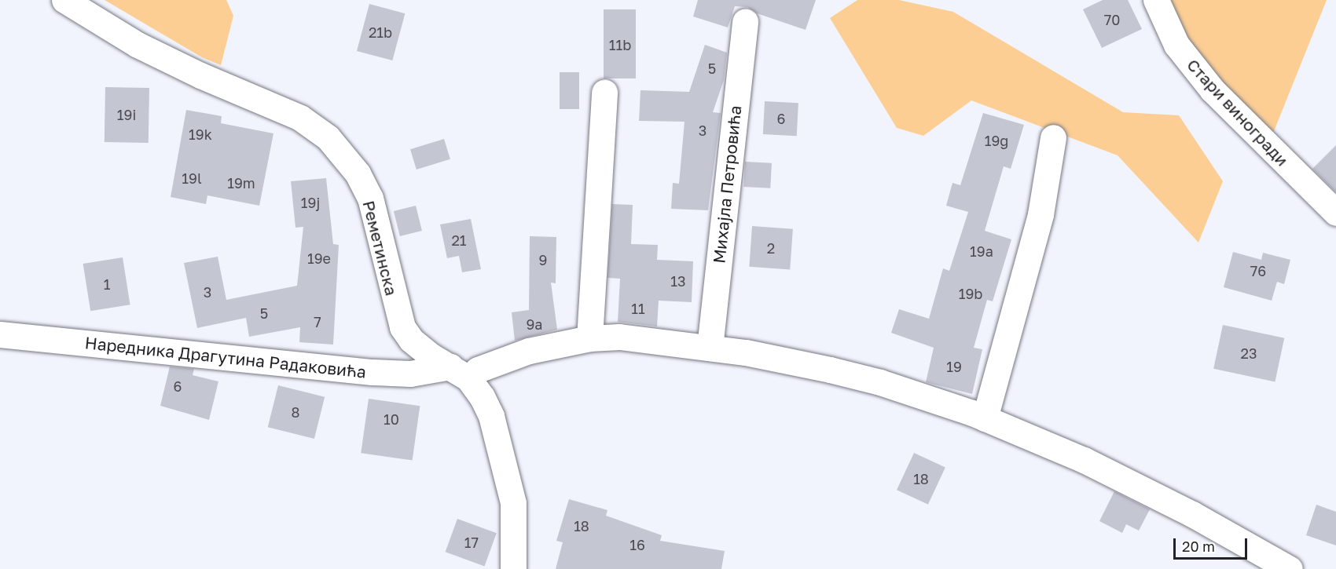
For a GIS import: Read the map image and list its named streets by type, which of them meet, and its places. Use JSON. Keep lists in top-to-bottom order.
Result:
{
  "streets": {
    "street": [
      "Стари виногради",
      "Михајла Петровића",
      "Реметинска",
      "Наредника Драгутина Радаковића"
    ]
  },
  "crossings": [
    ["Михајла Петровића", "Наредника Драгутина Радаковића"],
    ["Реметинска", "Наредника Драгутина Радаковића"]
  ],
  "house_numbers": [
    "70",
    "21b",
    "11b",
    "5",
    "19i",
    "6",
    "3",
    "19k",
    "19g",
    "19l",
    "19m",
    "19j",
    "21",
    "2",
    "19a",
    "19e",
    "9",
    "76",
    "13",
    "1",
    "3",
    "19b",
    "11",
    "5",
    "7",
    "9a",
    "23",
    "19",
    "6",
    "8",
    "10",
    "18",
    "18",
    "17",
    "16"
  ],
  "scale_bar": "20 m"
}
